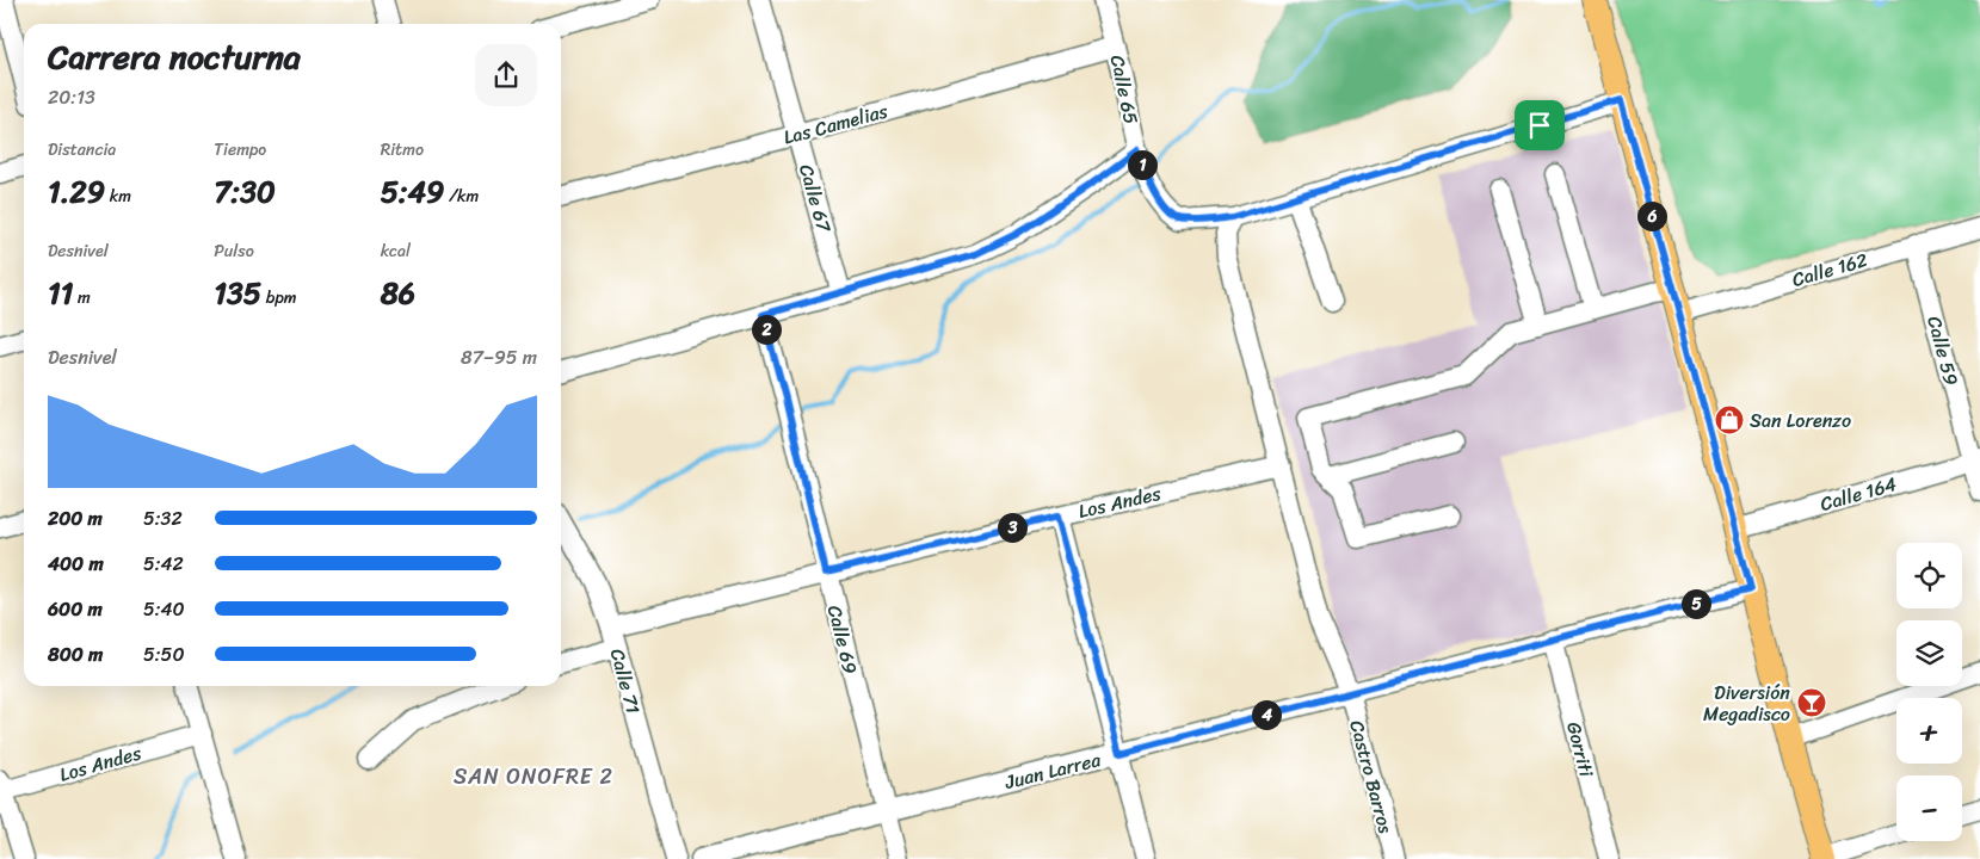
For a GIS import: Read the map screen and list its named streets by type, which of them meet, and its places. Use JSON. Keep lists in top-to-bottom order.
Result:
{
  "streets": {
    "street": [
      "Calle 65",
      "Las Camelias",
      "Calle 67",
      "Calle 162",
      "Calle 59",
      "Calle 164",
      "Los Andes",
      "Calle 69",
      "Calle 71",
      "Gorriti",
      "Juan Larrea",
      "Castro Barros"
    ]
  },
  "crossings": [
    ["Calle 65", "Las Camelias"],
    ["Calle 65", "Castro Barros"],
    ["Las Camelias", "Calle 67"],
    ["Calle 162", "Calle 59"],
    ["Calle 59", "Calle 164"],
    ["Los Andes", "Calle 69"],
    ["Los Andes", "Calle 71"],
    ["Los Andes", "Castro Barros"],
    ["Calle 69", "Juan Larrea"],
    ["Gorriti", "Juan Larrea"],
    ["Juan Larrea", "Castro Barros"]
  ],
  "districts": ["SAN ONOFRE 2"],
  "places": {
    "shop": ["San Lorenzo"],
    "bar": ["Diversión Megadisco"]
  },
  "page": {
    "heading": ["Carrera nocturna", "20:13"],
    "stats": [
      ["Distancia", "1.29 km"],
      ["Tiempo", "7:30"],
      ["Ritmo", "5:49 /km"],
      ["Desnivel", "11 m"],
      ["Pulso", "135 bpm"],
      ["kcal", "86"]
    ],
    "pins": [
      "1",
      "6",
      "2",
      "3",
      "5",
      "4"
    ],
    "chart": ["Desnivel", "87–95 m"],
    "list": [
      {
        "name": "200 m",
        "note": "5:32"
      },
      {
        "name": "400 m",
        "note": "5:42"
      },
      {
        "name": "600 m",
        "note": "5:40"
      },
      {
        "name": "800 m",
        "note": "5:50"
      }
    ],
    "map_buttons": ["+", "−"]
  }
}
